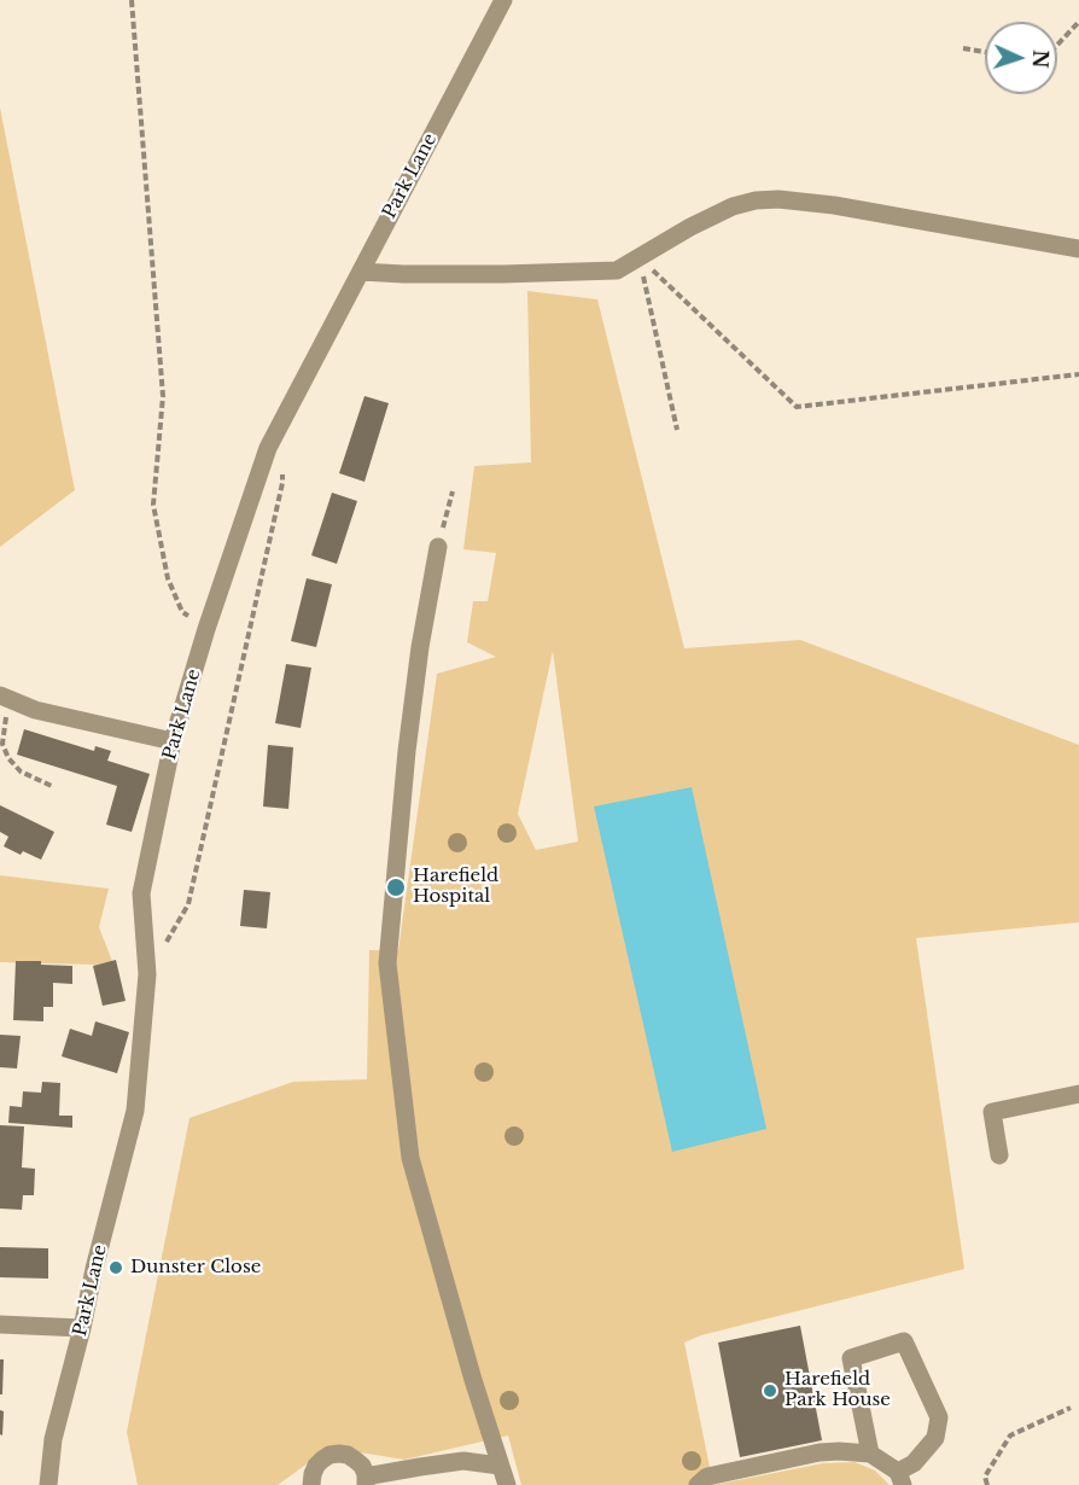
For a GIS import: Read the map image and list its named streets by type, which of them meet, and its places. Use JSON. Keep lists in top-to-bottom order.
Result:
{
  "streets": {
    "street": ["Park Lane"]
  },
  "places": ["Harefield Hospital", "Dunster Close", "Harefield Park House"],
  "north": "right"
}
